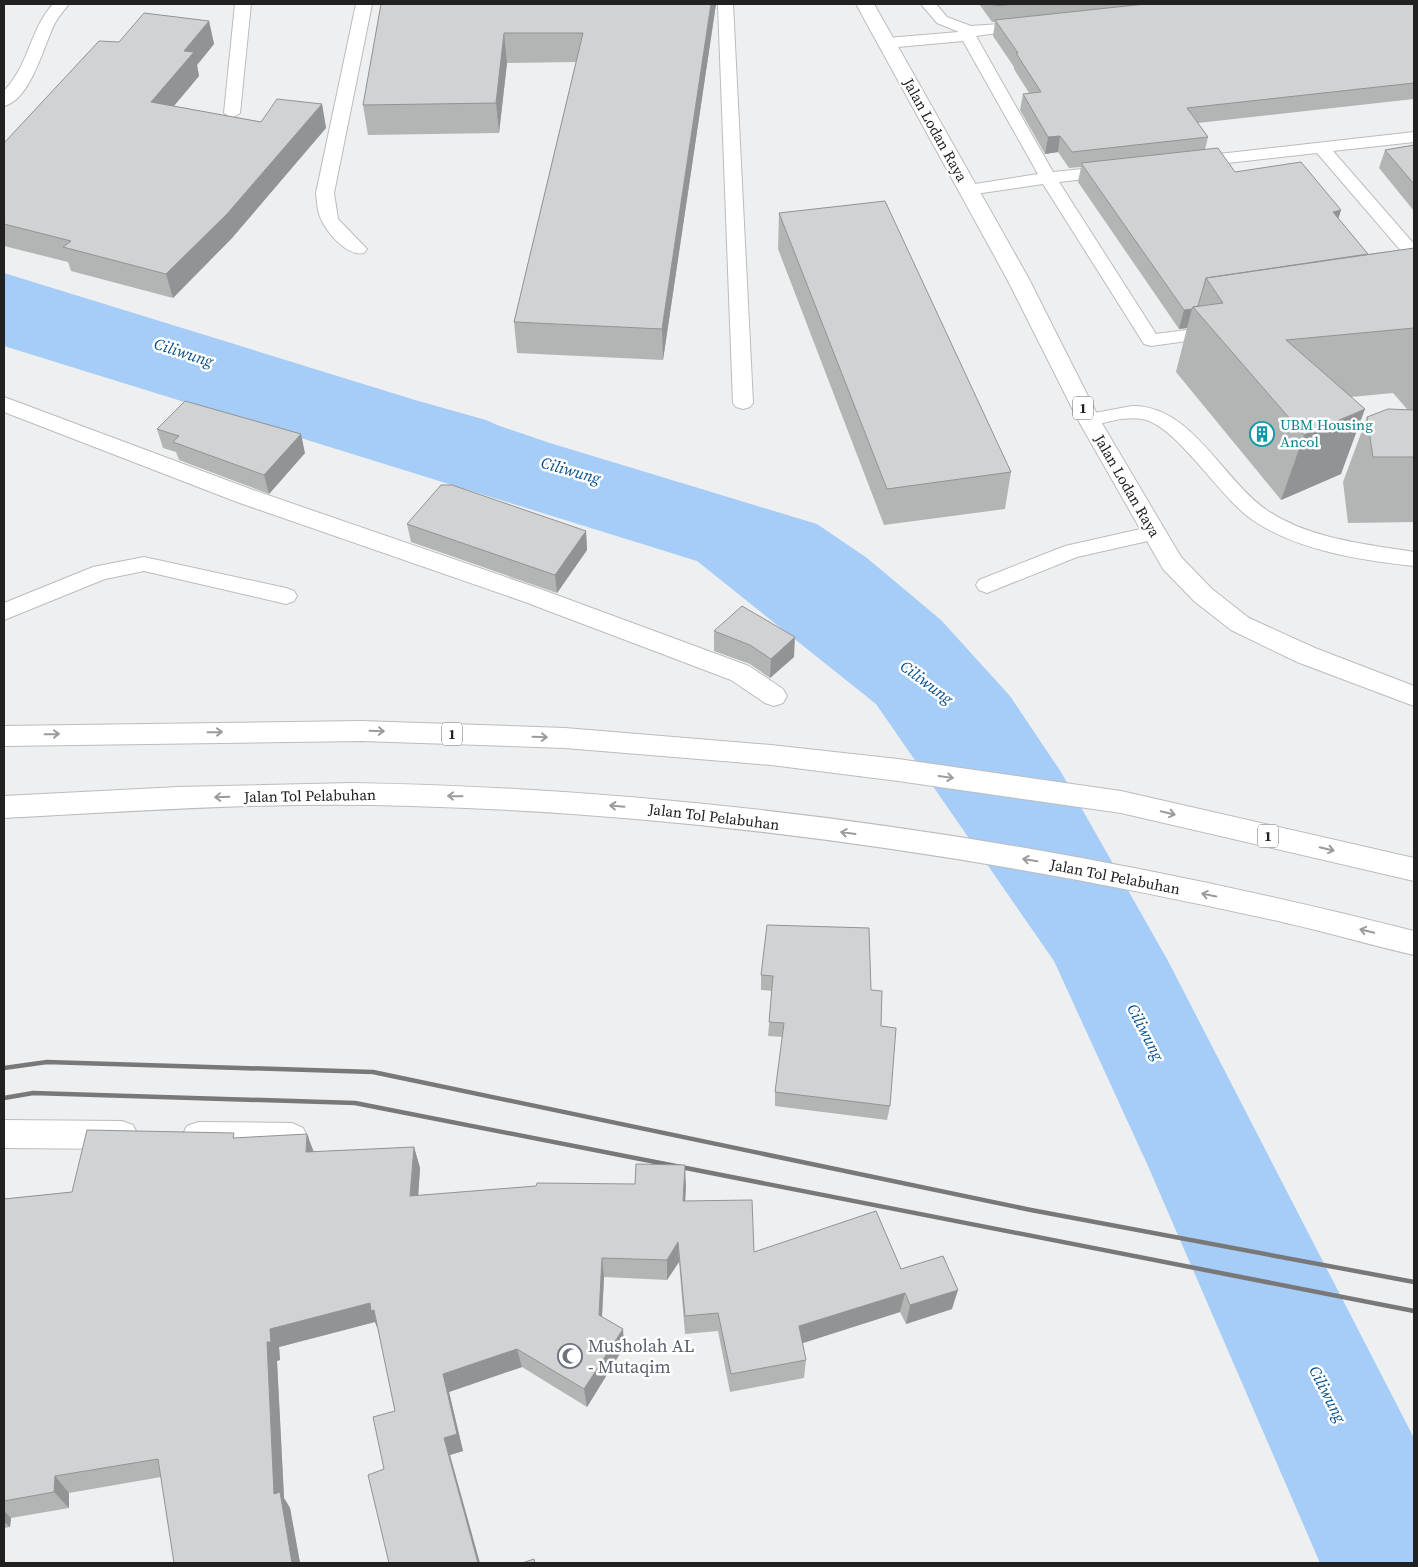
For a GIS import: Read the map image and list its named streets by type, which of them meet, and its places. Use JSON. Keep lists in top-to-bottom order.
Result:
{
  "streets": {
    "main road": ["Jalan Lodan Raya", "1", "Jalan Tol Pelabuhan"]
  },
  "water": ["Ciliwung"],
  "places": {
    "building": ["UBM Housing Ancol"],
    "mosque": ["Musholah AL - Mutaqim"]
  }
}
